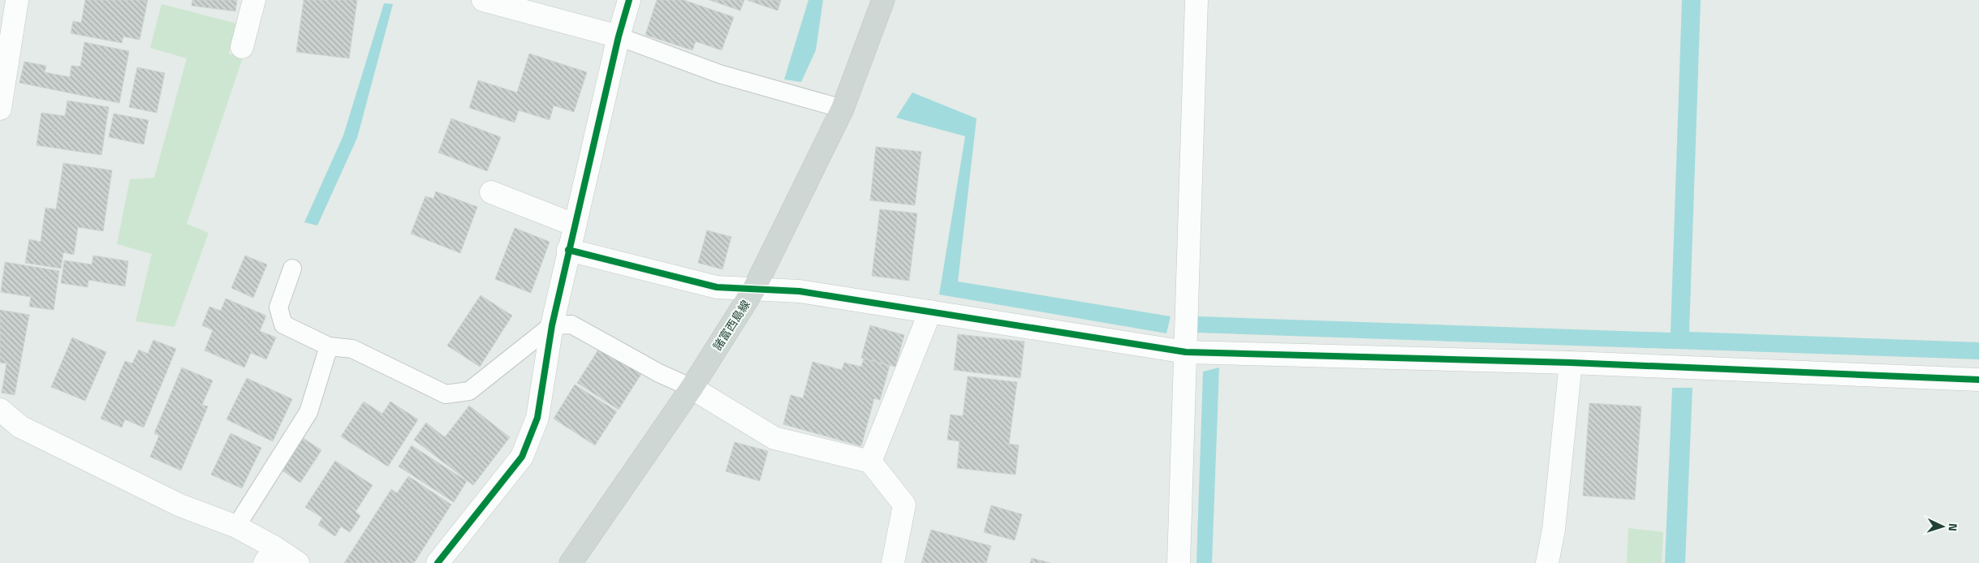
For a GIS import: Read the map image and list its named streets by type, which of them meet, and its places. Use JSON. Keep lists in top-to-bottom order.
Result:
{
  "streets": {
    "main road": ["諸富西島線"]
  },
  "north": "right"
}
